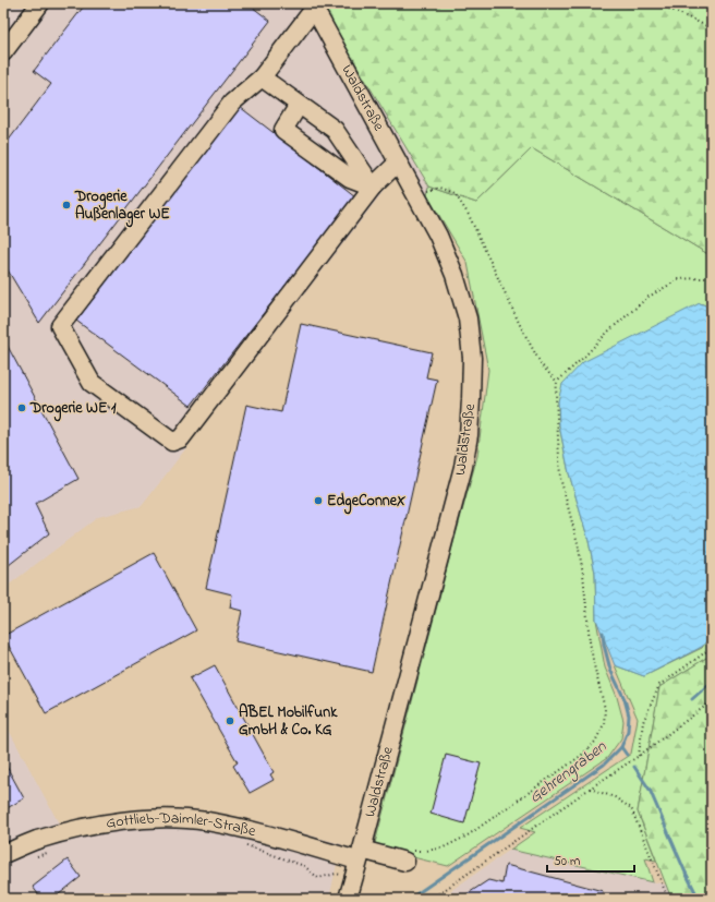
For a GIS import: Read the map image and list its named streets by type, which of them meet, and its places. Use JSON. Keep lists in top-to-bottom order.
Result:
{
  "streets": {
    "street": ["Waldstraße", "Gottlieb-Daimler-Straße"]
  },
  "crossings": [
    ["Waldstraße", "Gottlieb-Daimler-Straße"]
  ],
  "water": ["Gehrengraben"],
  "places": [
    "Drogerie Außenlager WE",
    "Drogerie WE 1",
    "EdgeConneX",
    "ABEL Mobilfunk GmbH & Co. KG"
  ],
  "scale_bar": "50 m"
}
